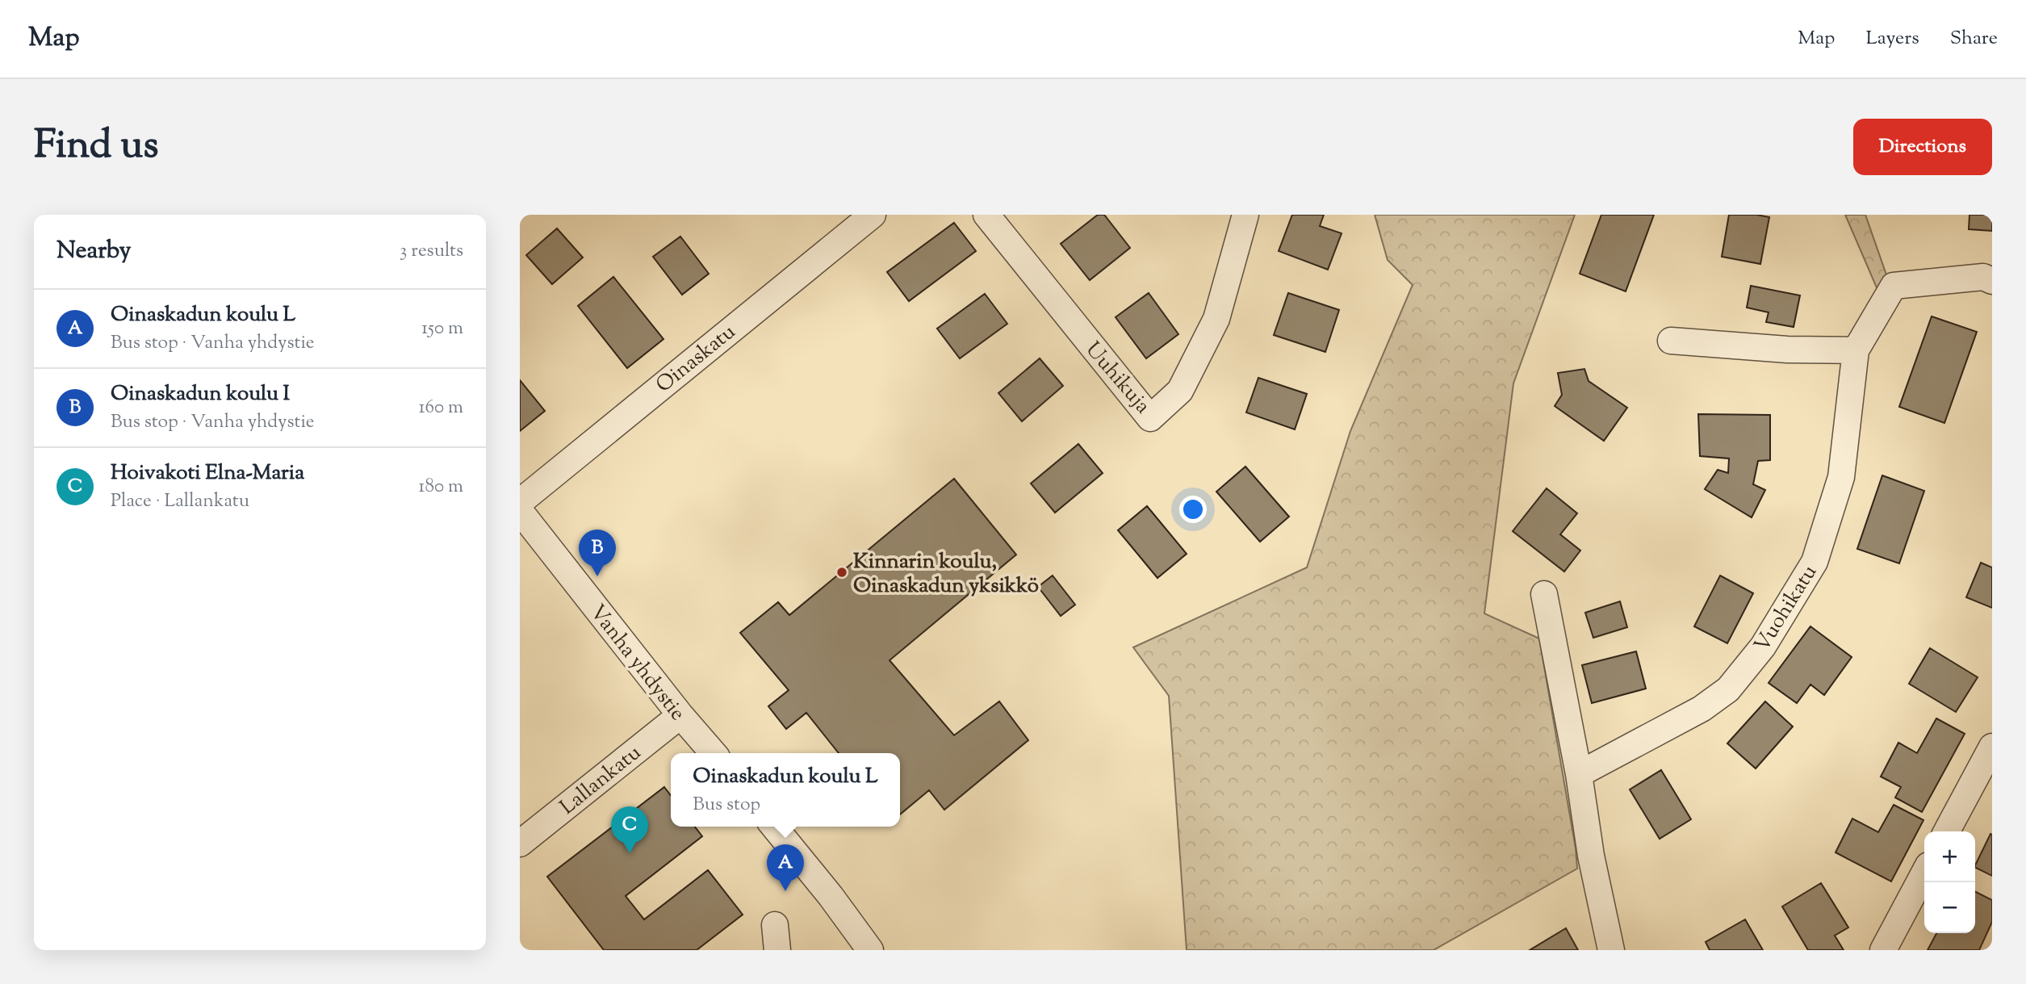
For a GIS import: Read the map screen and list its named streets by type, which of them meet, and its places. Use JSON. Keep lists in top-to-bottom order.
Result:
{
  "streets": {
    "street": [
      "Oinaskatu",
      "Uuhikuja",
      "Vuohikatu",
      "Vanha yhdystie",
      "Lallankatu"
    ]
  },
  "crossings": [
    ["Vanha yhdystie", "Lallankatu"]
  ],
  "places": ["Kinnarin koulu, Oinaskadun yksikkö"],
  "page": {
    "header": "Map",
    "nav": ["Map", "Layers", "Share"],
    "title": "Find us",
    "buttons": "Directions",
    "heading": ["Nearby", "3 results"],
    "list": [
      {
        "mark": "A",
        "name": "Oinaskadun koulu L",
        "note": "Bus stop · Vanha yhdystie",
        "value": "150 m"
      },
      {
        "mark": "B",
        "name": "Oinaskadun koulu I",
        "note": "Bus stop · Vanha yhdystie",
        "value": "160 m"
      },
      {
        "mark": "C",
        "name": "Hoivakoti Elna-Maria",
        "note": "Place · Lallankatu",
        "value": "180 m"
      }
    ],
    "pins": ["B", "C", "A"],
    "popup": ["Oinaskadun koulu L", "Bus stop"],
    "map_buttons": ["+", "−"]
  }
}
